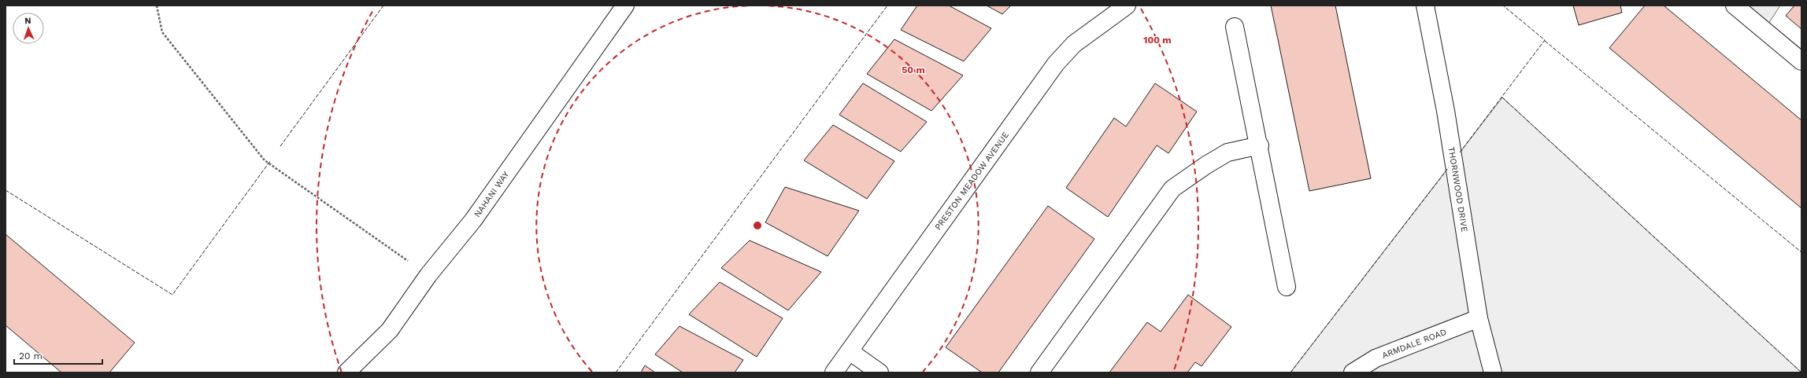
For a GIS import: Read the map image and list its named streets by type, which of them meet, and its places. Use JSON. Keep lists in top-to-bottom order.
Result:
{
  "streets": {
    "street": [
      "PRESTON MEADOW AVENUE",
      "THORNWOOD DRIVE",
      "NAHANI WAY",
      "ARMDALE ROAD"
    ]
  },
  "crossings": [
    ["THORNWOOD DRIVE", "ARMDALE ROAD"]
  ],
  "scale_bar": "20 m",
  "north": "top",
  "rings": ["100 m", "50 m"]
}
